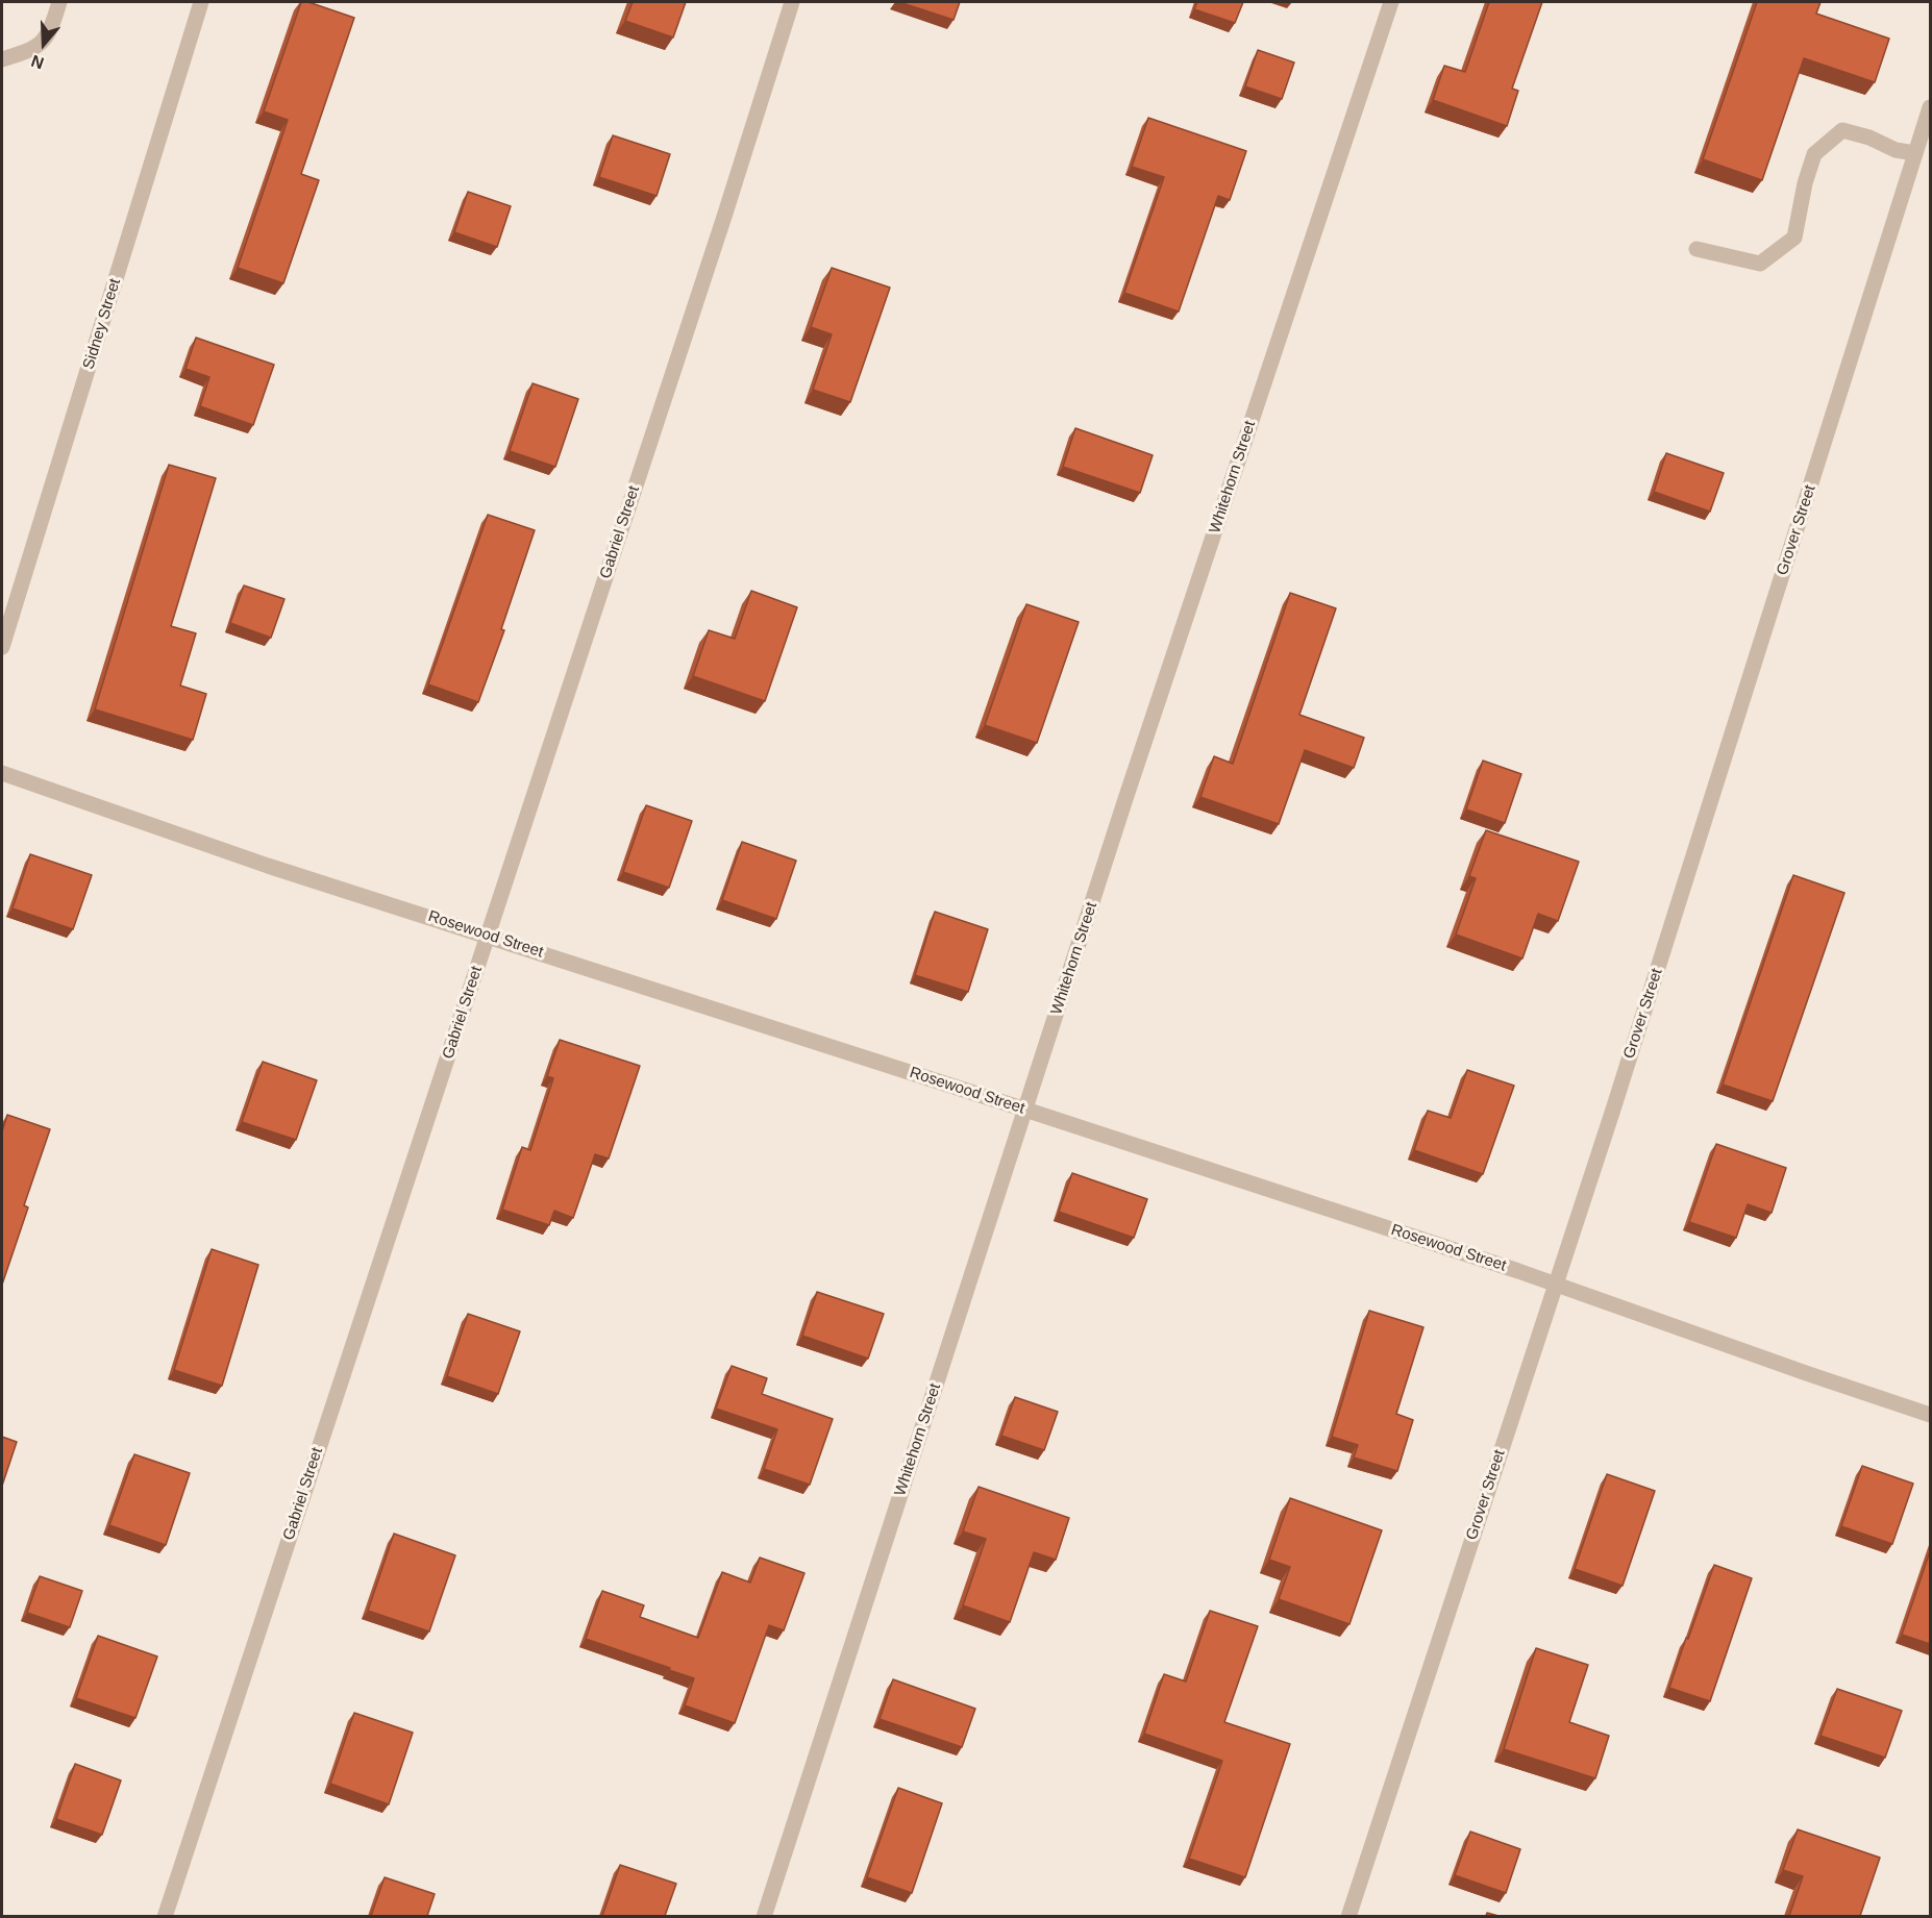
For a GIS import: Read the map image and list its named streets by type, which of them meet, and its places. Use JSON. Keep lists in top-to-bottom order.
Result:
{
  "streets": {
    "street": [
      "Sidney Street",
      "Whitehorn Street",
      "Grover Street",
      "Gabriel Street",
      "Rosewood Street"
    ]
  },
  "crossings": [
    ["Whitehorn Street", "Rosewood Street"],
    ["Grover Street", "Rosewood Street"],
    ["Gabriel Street", "Rosewood Street"]
  ],
  "north": "bottom"
}
